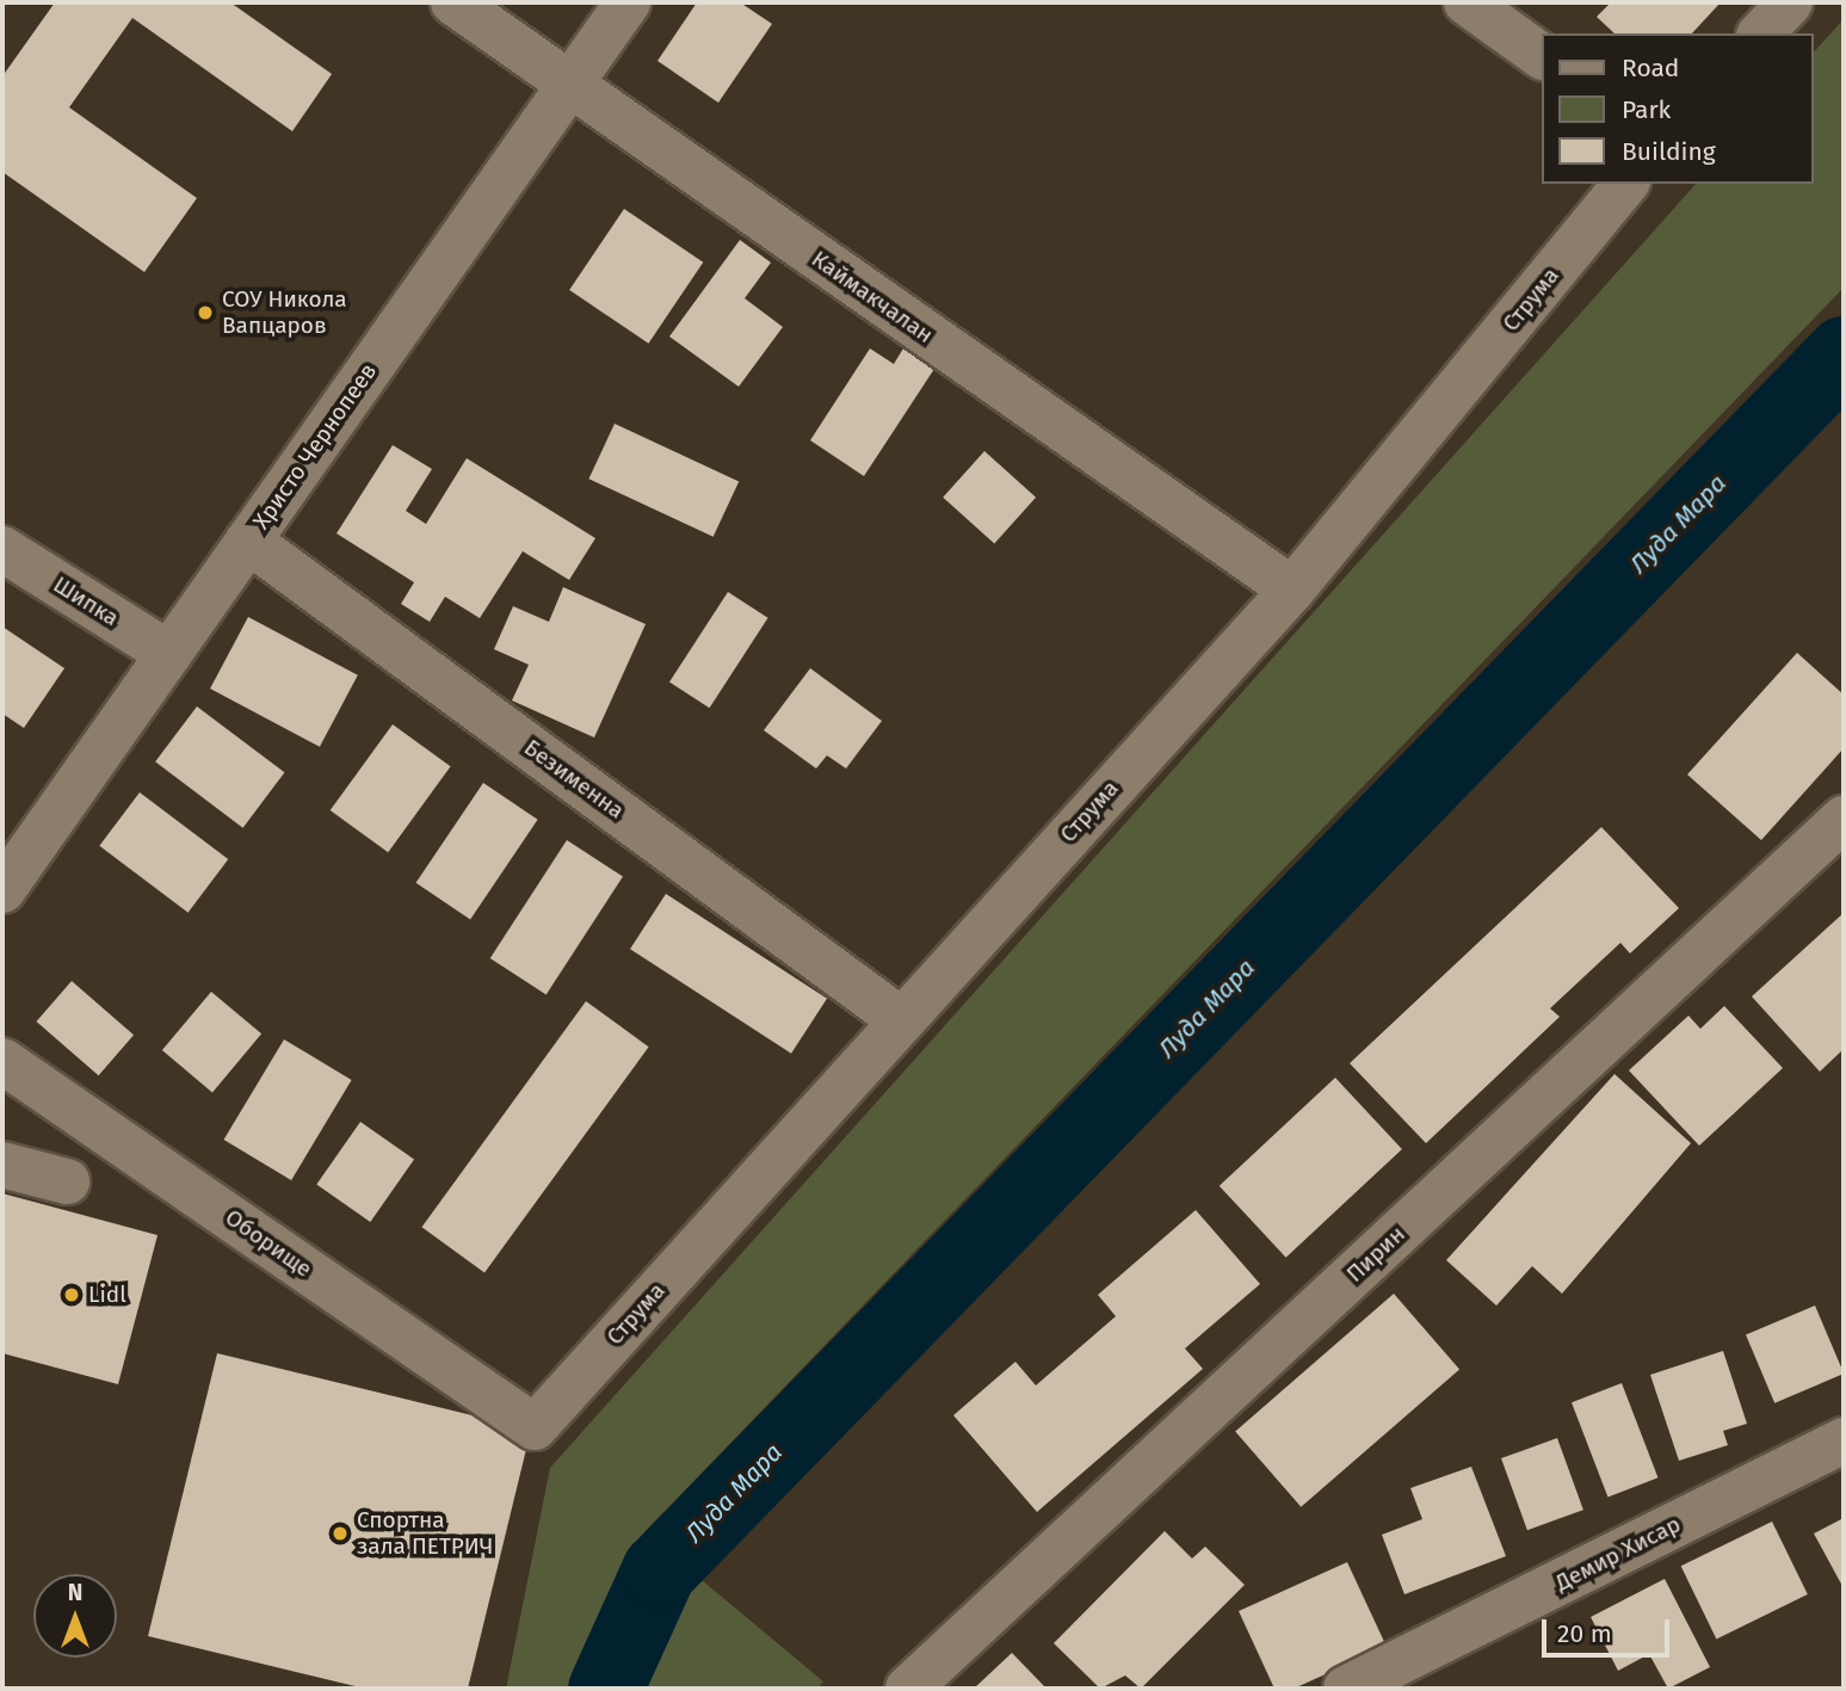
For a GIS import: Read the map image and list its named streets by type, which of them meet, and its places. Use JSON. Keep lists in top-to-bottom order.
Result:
{
  "streets": {
    "street": [
      "Каймакчалан",
      "Струма",
      "Христо Чернопеев",
      "Шипка",
      "Безименна",
      "Оборище",
      "Пирин",
      "Демир Хисар"
    ]
  },
  "crossings": [
    ["Каймакчалан", "Струма"],
    ["Каймакчалан", "Христо Чернопеев"],
    ["Струма", "Безименна"],
    ["Струма", "Оборище"],
    ["Христо Чернопеев", "Шипка"],
    ["Христо Чернопеев", "Безименна"]
  ],
  "water": ["Луда Мара"],
  "places": ["СОУ Никола Вапцаров", "Lidl", "Спортна зала ПЕТРИЧ"],
  "legend": ["Road", "Park", "Building"],
  "scale_bar": "20 m",
  "north": "top"
}
